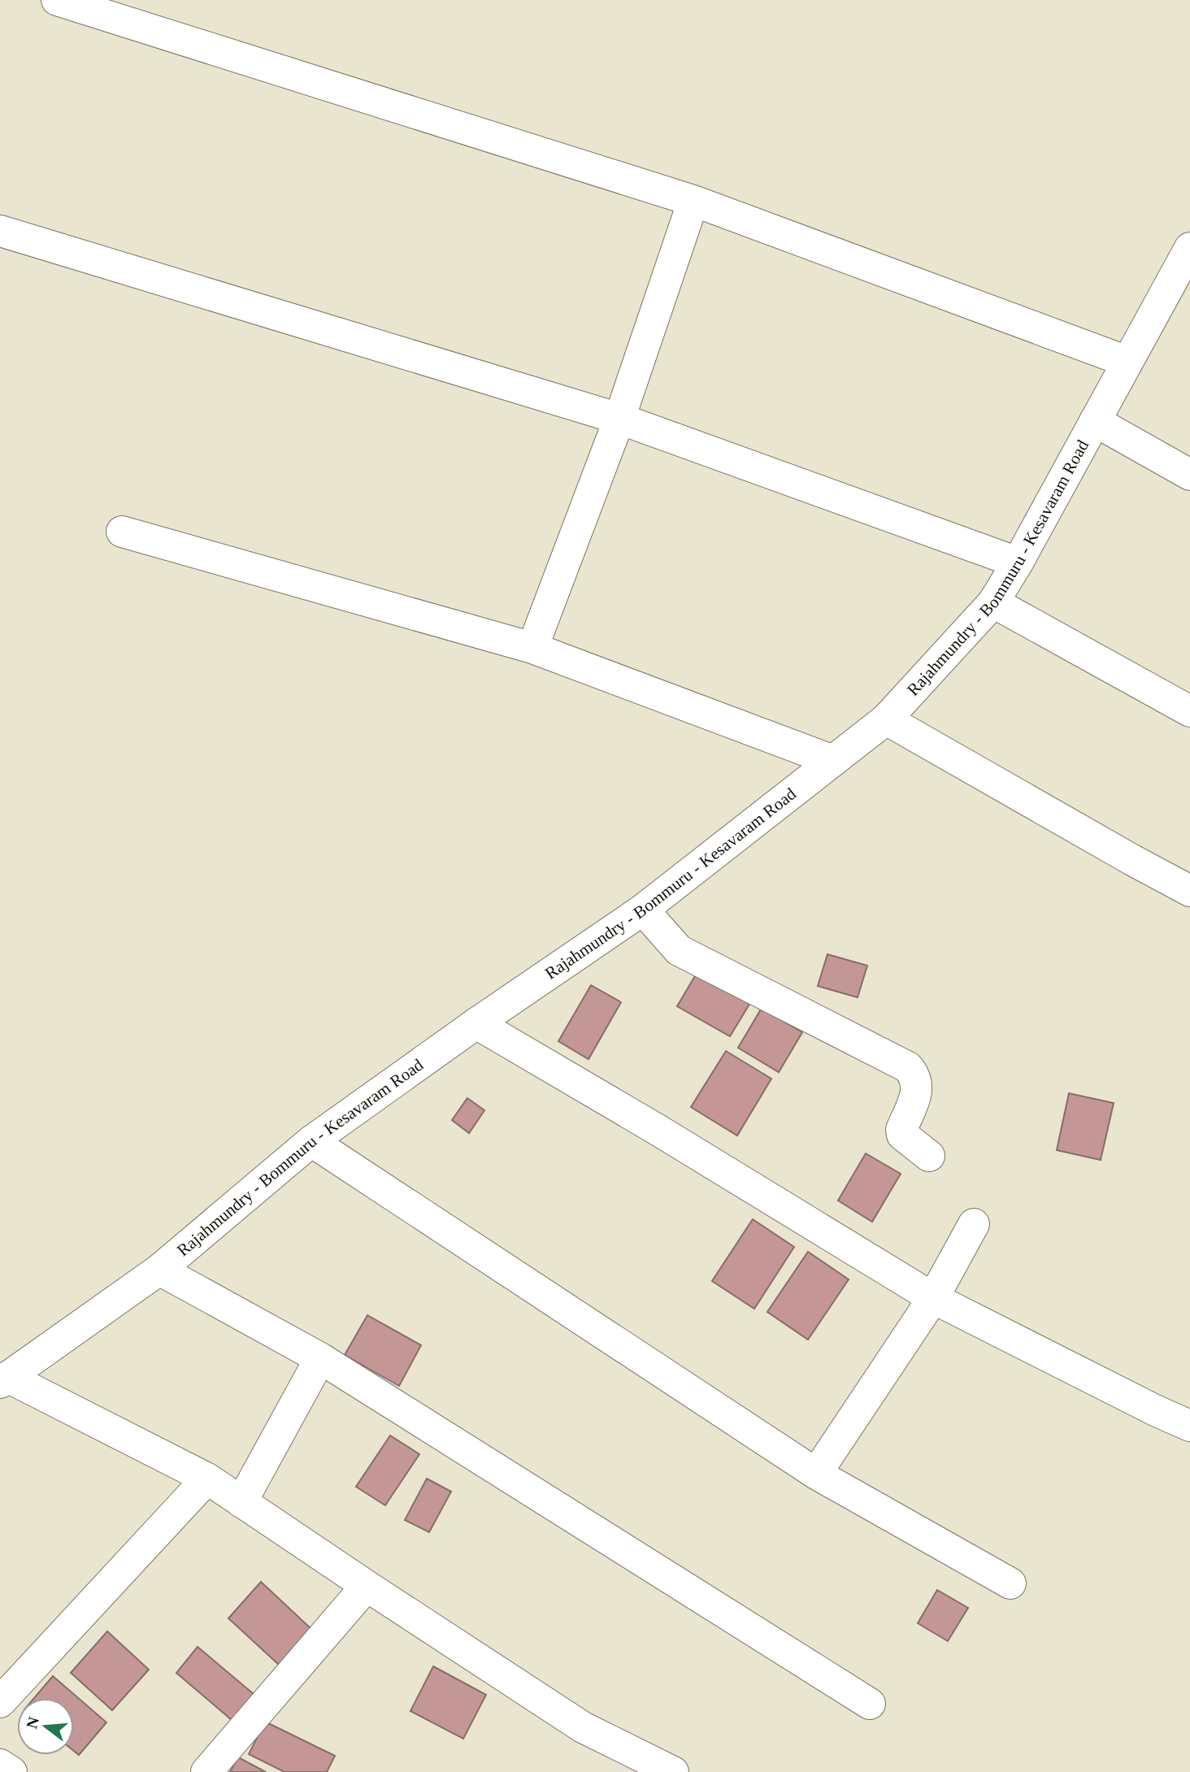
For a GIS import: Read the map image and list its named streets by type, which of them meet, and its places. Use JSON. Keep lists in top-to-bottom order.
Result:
{
  "streets": {
    "street": ["Rajahmundry - Bommuru - Kesavaram Road"]
  },
  "north": "left"
}
